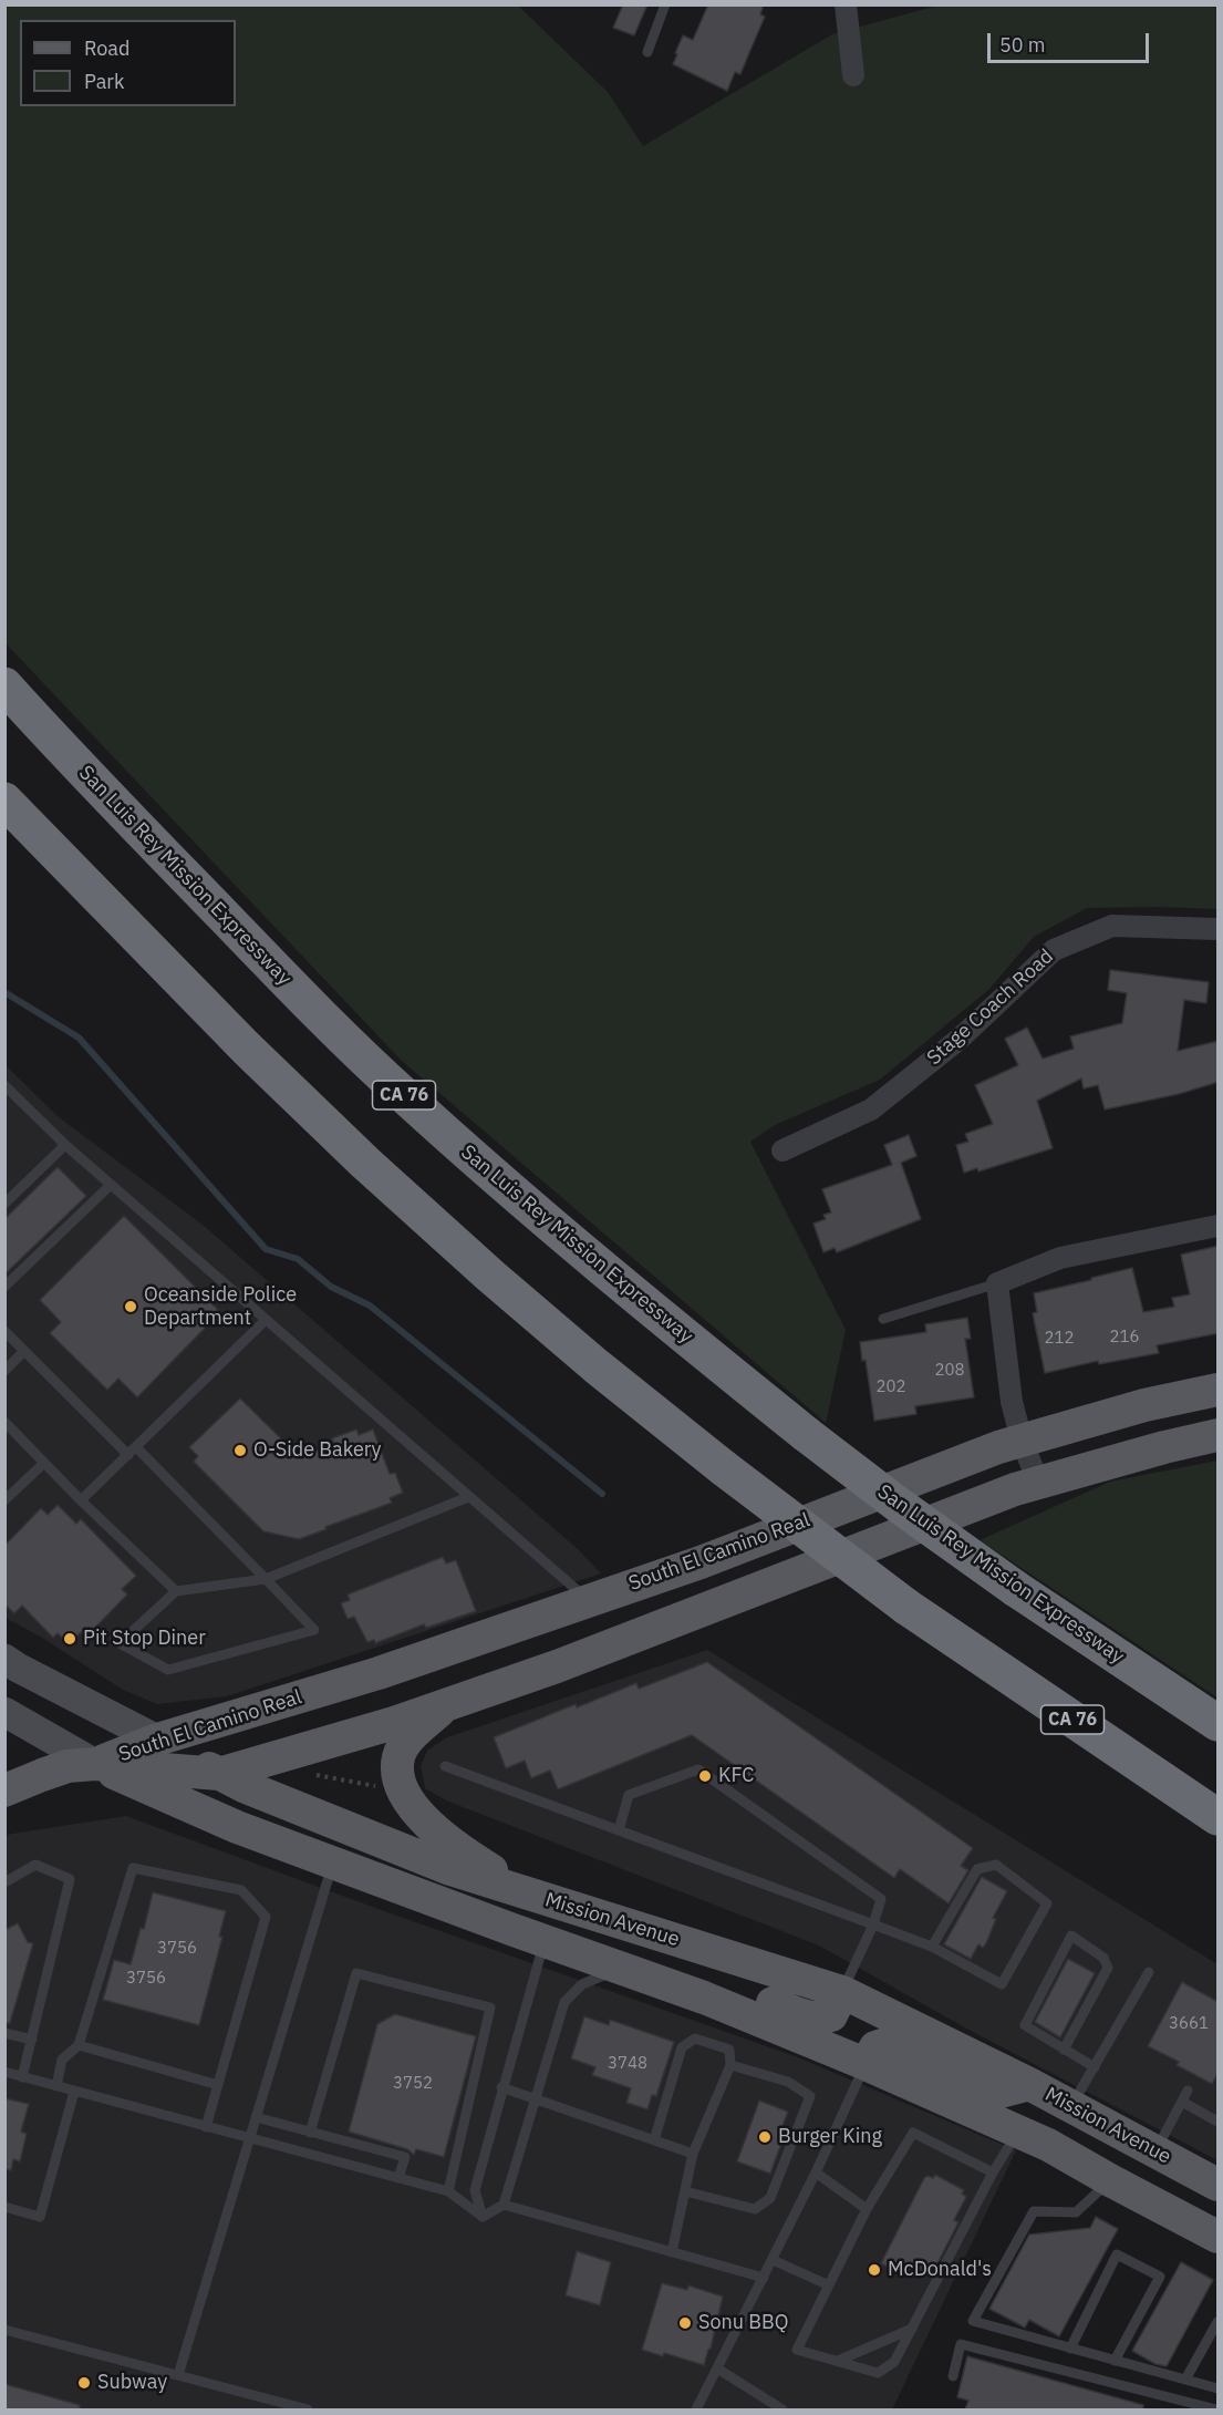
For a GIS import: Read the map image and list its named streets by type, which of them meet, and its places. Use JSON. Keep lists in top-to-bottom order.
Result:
{
  "streets": {
    "highway": ["San Luis Rey Mission Expressway", "CA 76"],
    "main road": ["South El Camino Real", "Mission Avenue"],
    "street": ["Stage Coach Road"]
  },
  "crossings": [
    ["South El Camino Real", "Mission Avenue"]
  ],
  "places": [
    "Oceanside Police Department",
    "O-Side Bakery",
    "Pit Stop Diner",
    "KFC",
    "Burger King",
    "McDonald's",
    "Sonu BBQ",
    "Subway"
  ],
  "house_numbers": [
    "216",
    "212",
    "208",
    "202",
    "3756",
    "3756",
    "3661",
    "3748",
    "3752"
  ],
  "legend": ["Road", "Park"],
  "scale_bar": "50 m"
}
